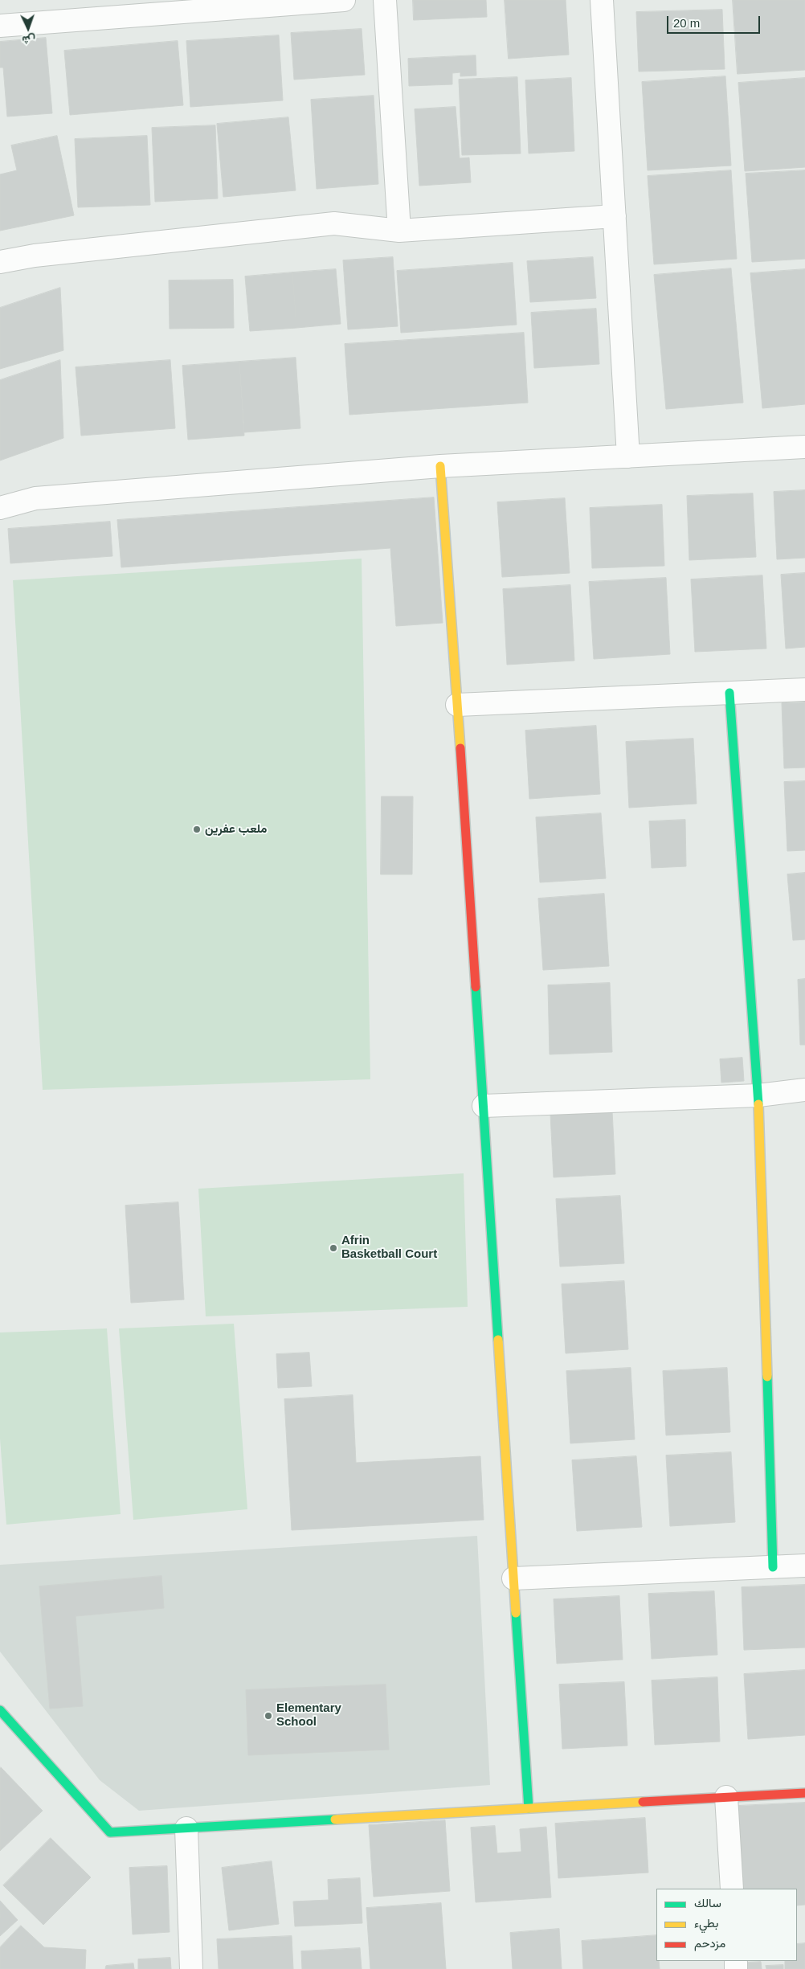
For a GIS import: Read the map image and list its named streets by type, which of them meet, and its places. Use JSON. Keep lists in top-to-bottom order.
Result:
{
  "places": ["ملعب عفرين", "Afrin Basketball Court", "Elementary School"],
  "legend": ["سالك", "بطيء", "مزدحم"],
  "scale_bar": "20 m",
  "north": "bottom"
}
